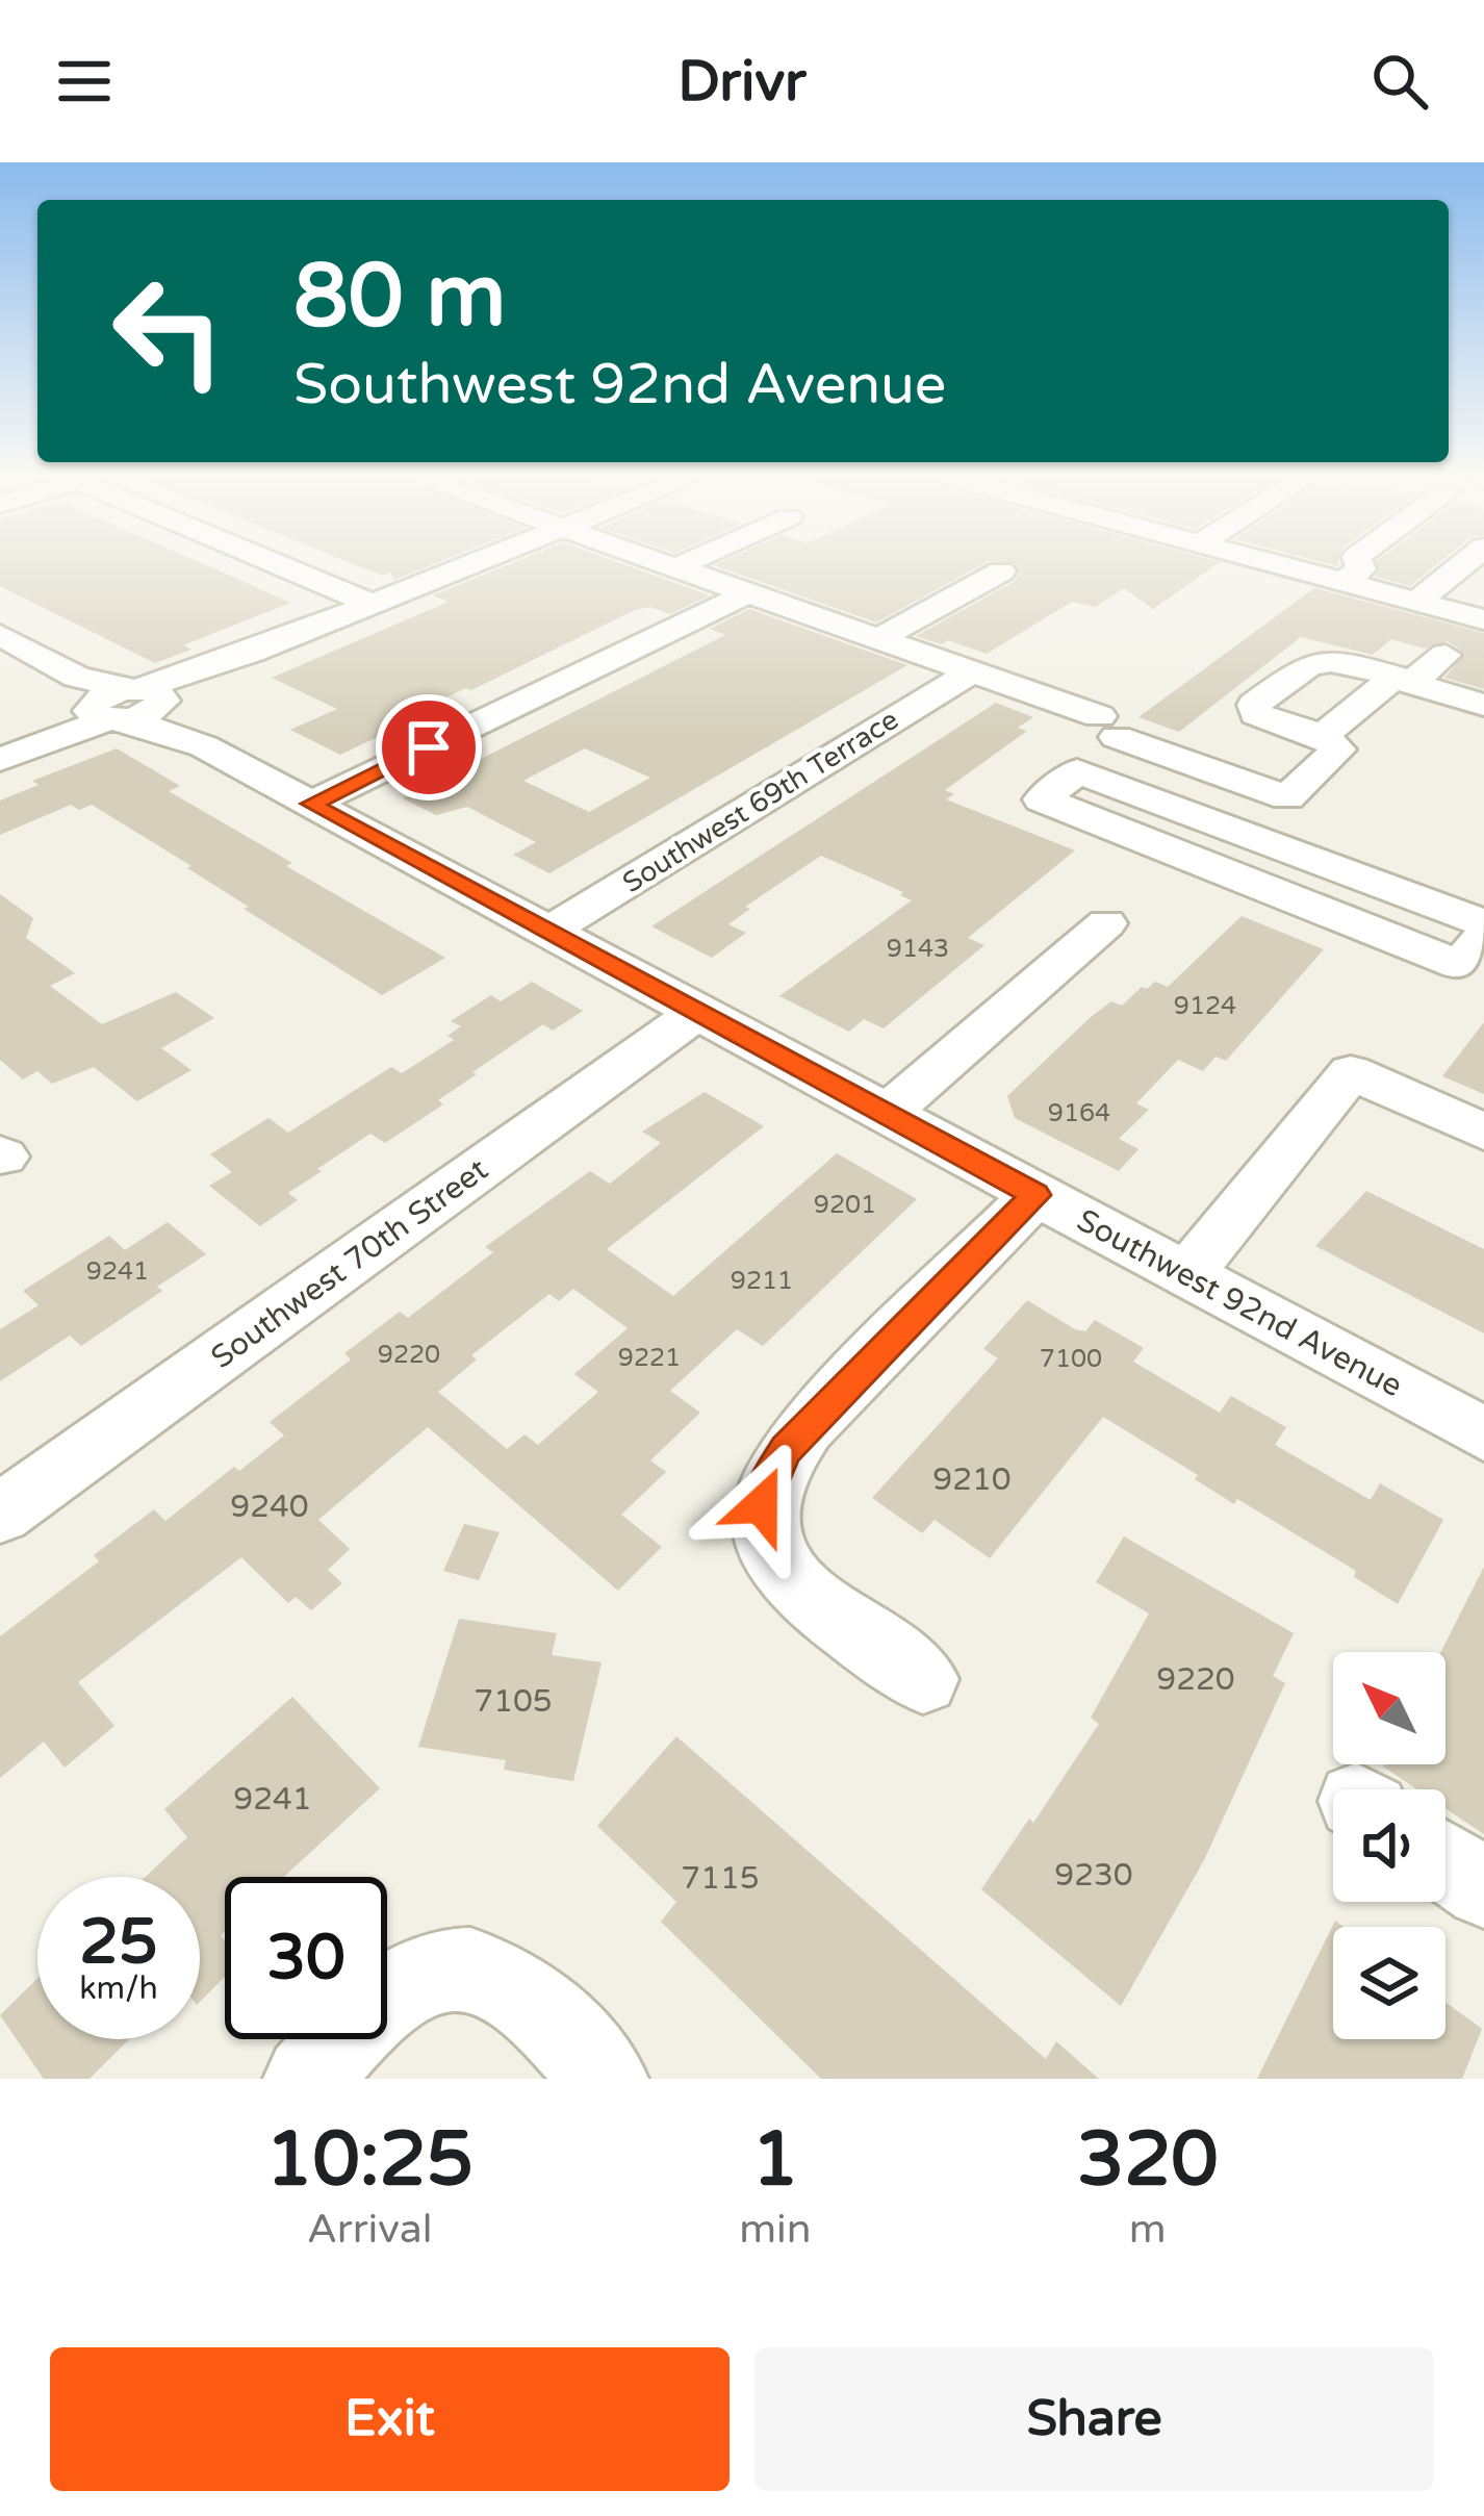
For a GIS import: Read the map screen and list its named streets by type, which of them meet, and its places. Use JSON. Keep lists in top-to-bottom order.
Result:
{
  "streets": {
    "street": ["Southwest 69th Terrace", "Southwest 70th Street", "Southwest 92nd Avenue"]
  },
  "crossings": [
    ["Southwest 69th Terrace", "Southwest 92nd Avenue"],
    ["Southwest 70th Street", "Southwest 92nd Avenue"]
  ],
  "house_numbers": [
    "9143",
    "9124",
    "9164",
    "9201",
    "9241",
    "9211",
    "9220",
    "9221",
    "7100",
    "9210",
    "9240",
    "9220",
    "7105",
    "9241",
    "9230",
    "7115"
  ],
  "north": "top left",
  "page": {
    "header": "Drivr",
    "turn": ["80 m", "Southwest 92nd Avenue"],
    "speed": "25 km/h",
    "limit": "30",
    "eta": [
      "10:25",
      "Arrival",
      "1",
      "min",
      "320",
      "m"
    ],
    "buttons": ["Exit", "Share"]
  }
}
